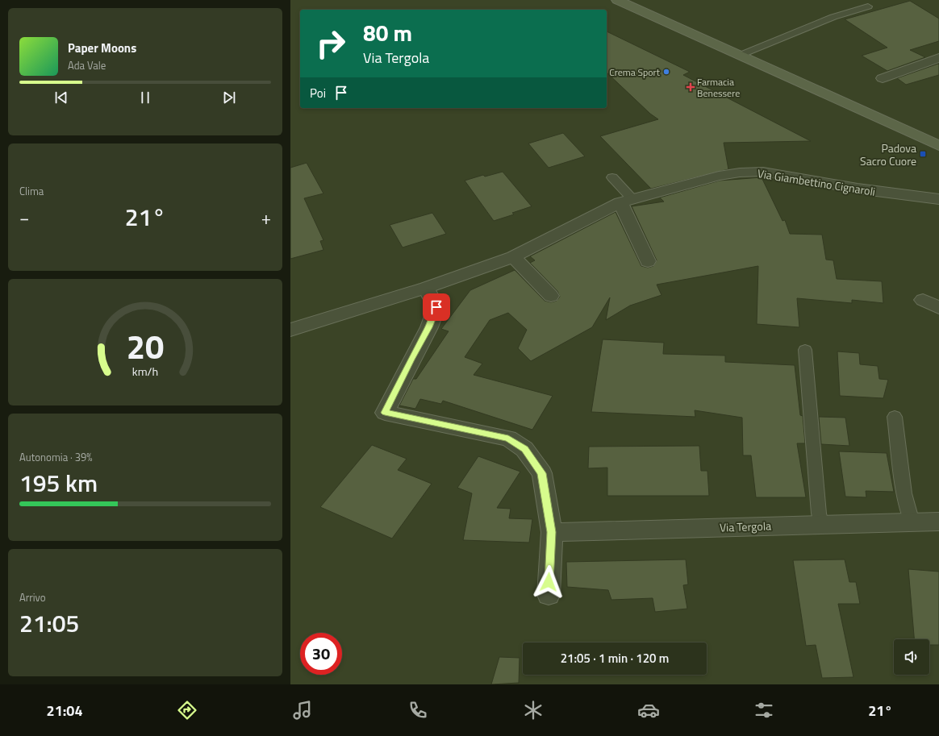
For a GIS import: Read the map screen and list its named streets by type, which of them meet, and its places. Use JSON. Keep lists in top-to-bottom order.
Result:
{
  "streets": {
    "street": ["Via Giambettino Cignaroli", "Via Tergola"]
  },
  "places": {
    "other": ["Crema Sport"],
    "health": ["Farmacia Benessere"],
    "transit": ["Padova Sacro Cuore"]
  },
  "page": {
    "turn": ["80 m", "Via Tergola"],
    "song": ["Paper Moons", "Ada Vale"],
    "then": "Poi",
    "tile": [
      "Clima",
      ["Autonomia · 39%", "195 km"],
      ["Arrivo", "21:05"]
    ],
    "heat": ["−", "21°", "+"],
    "limit": "30",
    "trip": "21:05 · 1 min · 120 m",
    "tabs": ["21:04", "21°"],
    "gauge": ["20", "km/h"]
  }
}
